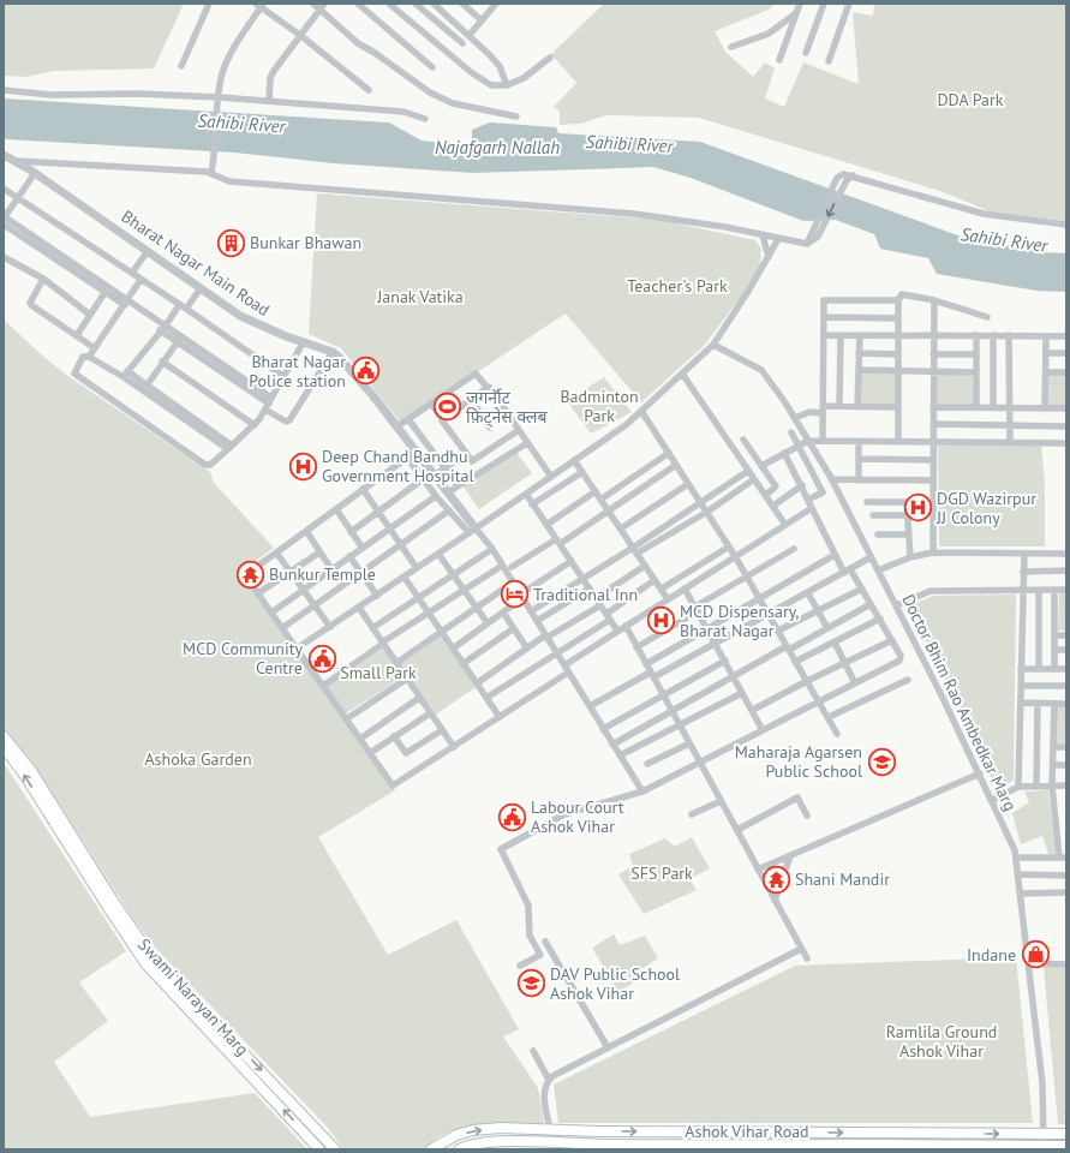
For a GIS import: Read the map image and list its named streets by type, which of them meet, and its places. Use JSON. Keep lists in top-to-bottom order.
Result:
{
  "streets": {
    "main road": ["Swami Narayan Marg", "Ashok Vihar Road"],
    "street": ["Bharat Nagar Main Road", "Doctor Bhim Rao Ambedkar Marg"]
  },
  "crossings": [
    ["Doctor Bhim Rao Ambedkar Marg", "Ashok Vihar Road"]
  ],
  "water": ["Sahibi River", "Najafgarh Nallah"],
  "parks": [
    "DDA Park",
    "Teacher's Park",
    "Janak Vatika",
    "Badminton Park",
    "Small Park",
    "Ashoka Garden",
    "SFS Park",
    "Ramlila Ground Ashok Vihar"
  ],
  "places": {
    "building": ["Bunkar Bhawan"],
    "public building": ["Bharat Nagar Police station", "MCD Community Centre", "Labour Court Ashok Vihar"],
    "sports": ["जगर्नॉट फ़िट्नेस क्लब"],
    "hospital": ["Deep Chand Bandhu Government Hospital", "DGD Wazirpur JJ Colony", "MCD Dispensary, Bharat Nagar"],
    "temple": ["Bunkur Temple", "Shani Mandir"],
    "hotel": ["Traditional Inn"],
    "school or university": ["Maharaja Agarsen Public School", "DAV Public School Ashok Vihar"],
    "shop": ["Indane"]
  }
}
